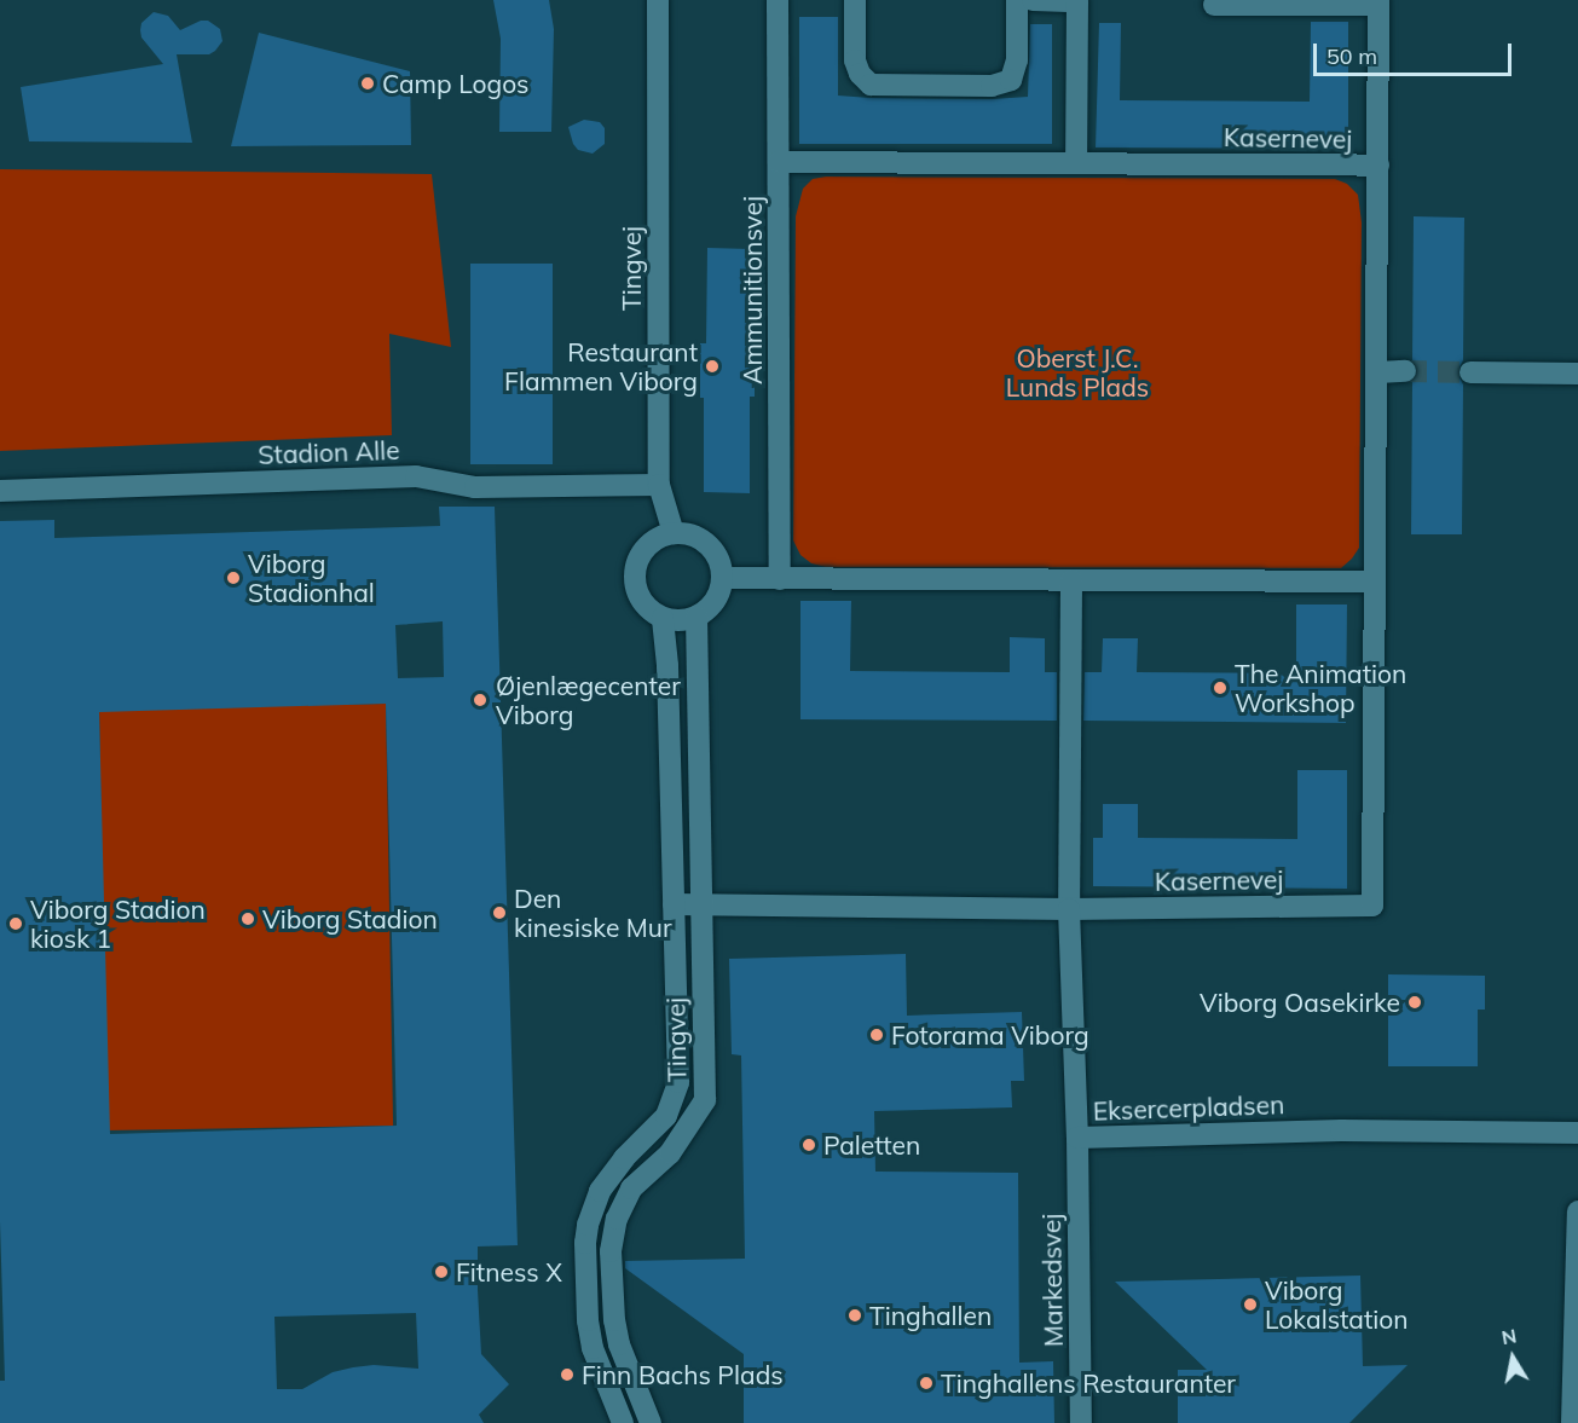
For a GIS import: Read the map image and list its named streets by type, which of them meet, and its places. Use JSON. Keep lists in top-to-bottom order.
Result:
{
  "streets": {
    "street": [
      "Kasernevej",
      "Tingvej",
      "Ammunitionsvej",
      "Stadion Alle",
      "Eksercerpladsen",
      "Markedsvej"
    ]
  },
  "crossings": [
    ["Kasernevej", "Ammunitionsvej"],
    ["Kasernevej", "Eksercerpladsen"],
    ["Tingvej", "Stadion Alle"],
    ["Eksercerpladsen", "Markedsvej"]
  ],
  "parks": ["Oberst J.C. Lunds Plads"],
  "places": [
    "Camp Logos",
    "Restaurant Flammen Viborg",
    "Viborg Stadionhal",
    "The Animation Workshop",
    "Øjenlægecenter Viborg",
    "Den kinesiske Mur",
    "Viborg Stadion",
    "Viborg Stadion kiosk 1",
    "Viborg Oasekirke",
    "Fotorama Viborg",
    "Paletten",
    "Fitness X",
    "Viborg Lokalstation",
    "Tinghallen",
    "Finn Bachs Plads",
    "Tinghallens Restauranter"
  ],
  "scale_bar": "50 m",
  "north": "top"
}
